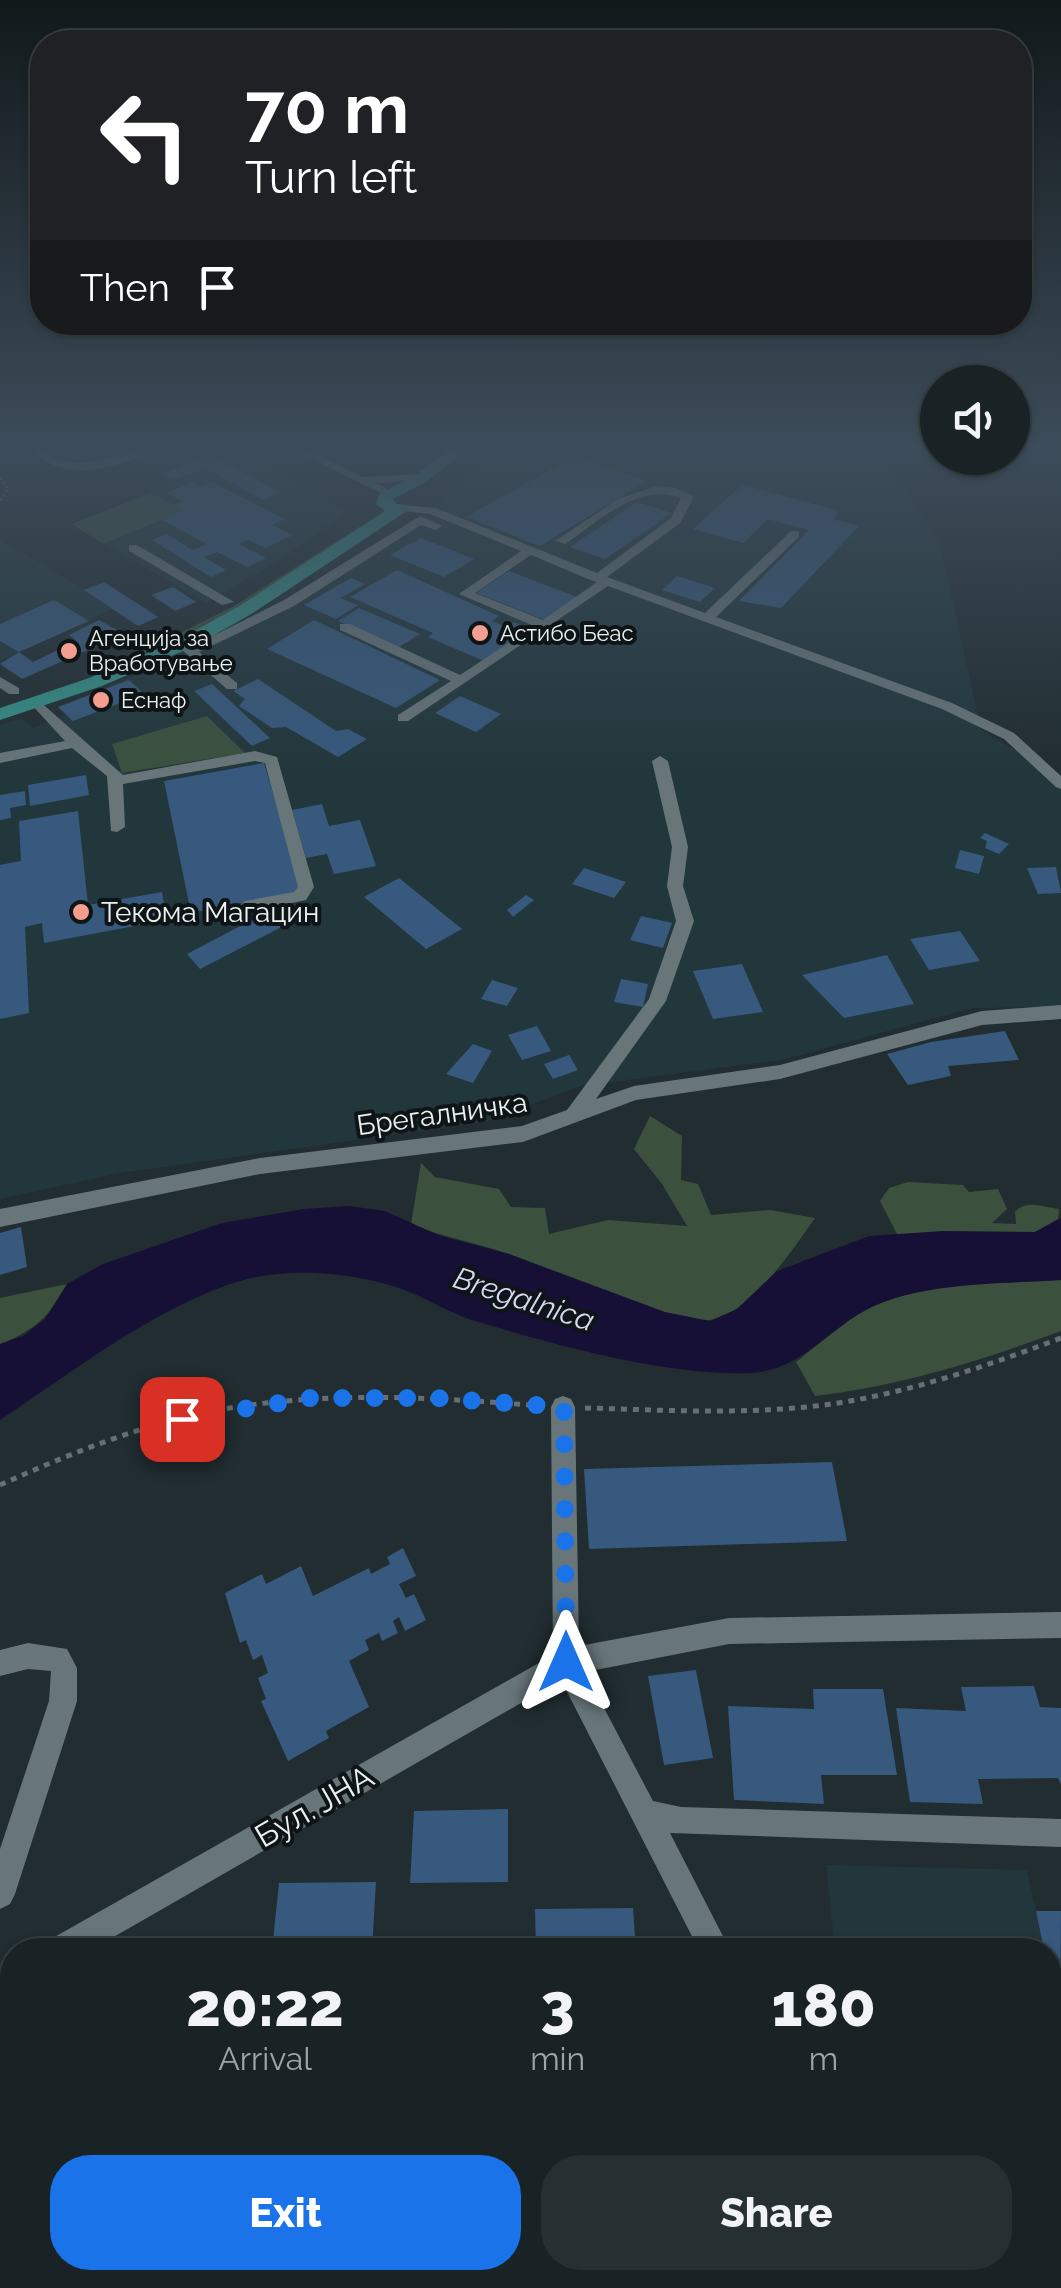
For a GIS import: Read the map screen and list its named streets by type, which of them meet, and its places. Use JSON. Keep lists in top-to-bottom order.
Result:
{
  "streets": {
    "street": ["Брегалничка", "Бул. ЈНА"]
  },
  "water": ["Bregalnica"],
  "places": [
    "Астибо Беас",
    "Агенција за Вработување",
    "Еснаф",
    "Текома Магацин"
  ],
  "page": {
    "turn": ["70 m", "Turn left"],
    "then": "Then",
    "eta": [
      "20:22",
      "Arrival",
      "3",
      "min",
      "180",
      "m"
    ],
    "buttons": ["Exit", "Share"]
  }
}
